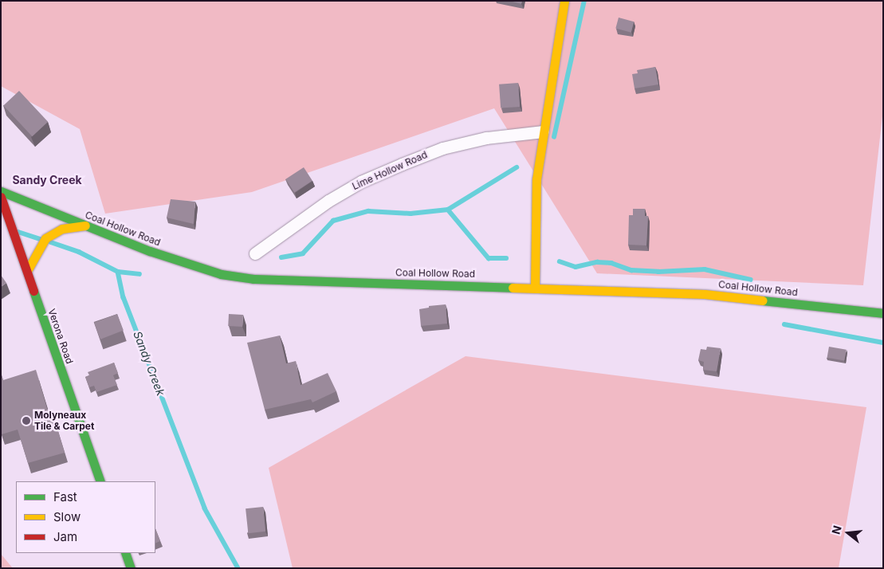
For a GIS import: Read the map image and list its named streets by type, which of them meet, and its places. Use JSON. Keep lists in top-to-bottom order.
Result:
{
  "streets": {
    "main road": ["Coal Hollow Road", "Verona Road"],
    "street": ["Lime Hollow Road"]
  },
  "districts": ["Sandy Creek"],
  "water": ["Sandy Creek"],
  "places": ["Molyneaux Tile & Carpet"],
  "legend": ["Fast", "Slow", "Jam"],
  "north": "left"
}
